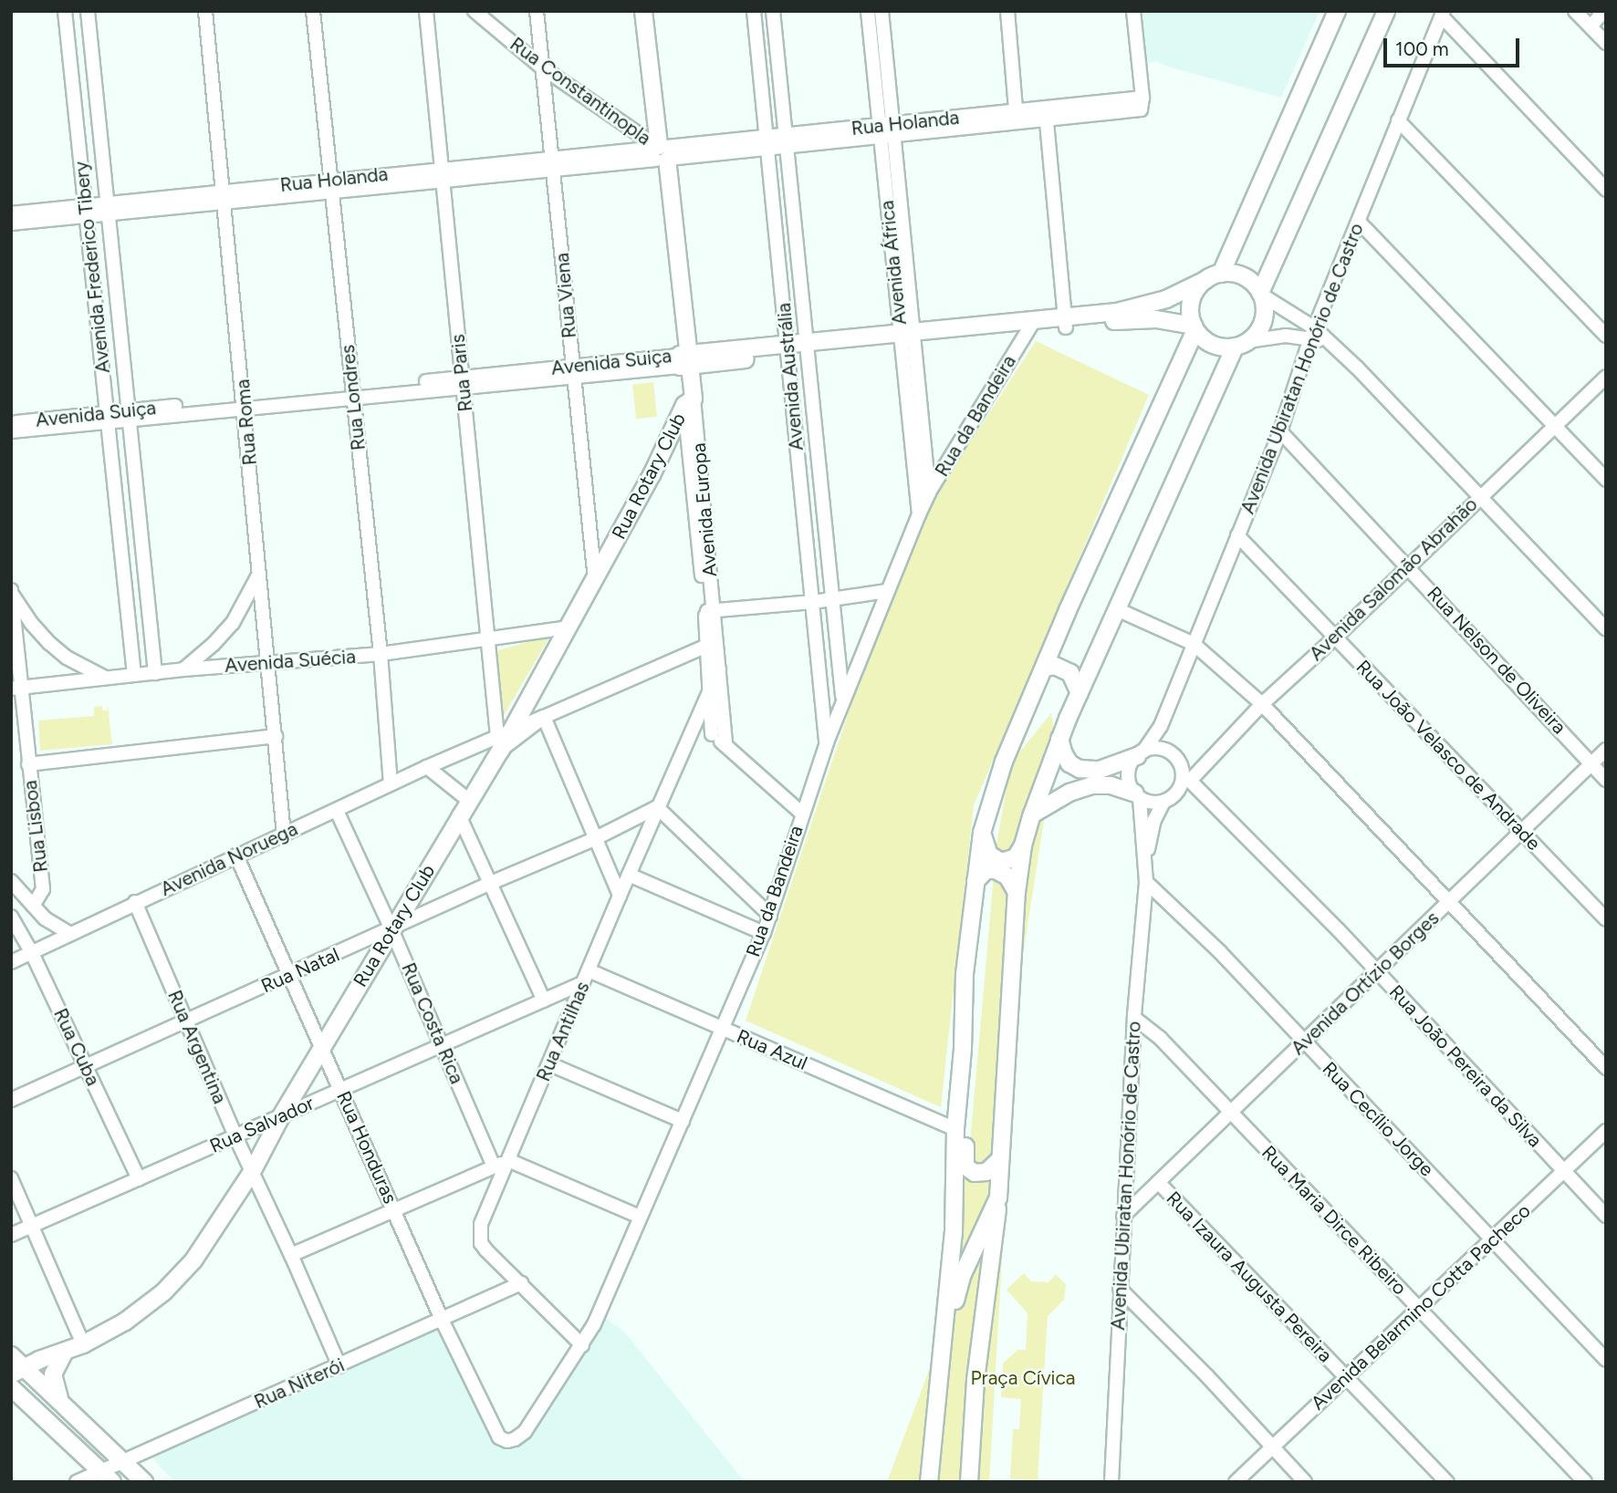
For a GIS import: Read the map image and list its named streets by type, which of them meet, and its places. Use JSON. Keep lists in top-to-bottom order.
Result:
{
  "streets": {
    "main road": ["Avenida Suiça", "Rua Rotary Club", "Avenida Europa"],
    "street": [
      "Rua Constantinopla",
      "Rua Holanda",
      "Avenida África",
      "Avenida Frederico Tibery",
      "Rua Viena",
      "Avenida Ubiratan Honório de Castro",
      "Rua Paris",
      "Avenida Austrália",
      "Rua Londres",
      "Rua da Bandeira",
      "Rua Roma",
      "Avenida Salomão Abrahão",
      "Rua Nelson de Oliveira",
      "Avenida Suécia",
      "Rua João Velasco de Andrade",
      "Rua Lisboa",
      "Avenida Noruega",
      "Rua Natal",
      "Avenida Ortízio Borges",
      "Rua Costa Rica",
      "Rua Antilhas",
      "Rua Cuba",
      "Rua Argentina",
      "Rua Azul",
      "Rua João Pereira da Silva",
      "Rua Cecílio Jorge",
      "Rua Salvador",
      "Rua Honduras",
      "Rua Maria Dirce Ribeiro",
      "Rua Izaura Augusta Pereira",
      "Avenida Belarmino Cotta Pacheco",
      "Rua Niterói"
    ]
  },
  "crossings": [
    ["Rua Constantinopla", "Rua Holanda"],
    ["Rua Constantinopla", "Rua Viena"],
    ["Rua Constantinopla", "Avenida Europa"],
    ["Rua Holanda", "Avenida África"],
    ["Rua Holanda", "Avenida Frederico Tibery"],
    ["Rua Holanda", "Rua Viena"],
    ["Rua Holanda", "Rua Paris"],
    ["Rua Holanda", "Avenida Austrália"],
    ["Rua Holanda", "Rua Londres"],
    ["Rua Holanda", "Rua Roma"],
    ["Rua Holanda", "Avenida Europa"],
    ["Avenida África", "Avenida Suiça"],
    ["Avenida África", "Rua da Bandeira"],
    ["Avenida Frederico Tibery", "Avenida Suiça"],
    ["Avenida Frederico Tibery", "Avenida Suécia"],
    ["Rua Viena", "Avenida Suiça"],
    ["Rua Viena", "Rua Rotary Club"],
    ["Avenida Suiça", "Rua Paris"],
    ["Avenida Suiça", "Avenida Austrália"],
    ["Avenida Suiça", "Rua Londres"],
    ["Avenida Suiça", "Rua da Bandeira"],
    ["Avenida Suiça", "Rua Roma"],
    ["Avenida Suiça", "Avenida Europa"],
    ["Avenida Ubiratan Honório de Castro", "Avenida Salomão Abrahão"],
    ["Avenida Ubiratan Honório de Castro", "Rua Nelson de Oliveira"],
    ["Avenida Ubiratan Honório de Castro", "Rua João Velasco de Andrade"],
    ["Avenida Ubiratan Honório de Castro", "Avenida Ortízio Borges"],
    ["Avenida Ubiratan Honório de Castro", "Rua João Pereira da Silva"],
    ["Avenida Ubiratan Honório de Castro", "Rua Cecílio Jorge"],
    ["Avenida Ubiratan Honório de Castro", "Rua Maria Dirce Ribeiro"],
    ["Rua Paris", "Rua Rotary Club"],
    ["Rua Paris", "Avenida Suécia"],
    ["Rua Paris", "Avenida Noruega"],
    ["Avenida Austrália", "Rua da Bandeira"],
    ["Rua Londres", "Avenida Suécia"],
    ["Rua Londres", "Avenida Noruega"],
    ["Rua da Bandeira", "Rua Antilhas"],
    ["Rua da Bandeira", "Rua Azul"],
    ["Rua da Bandeira", "Rua Honduras"],
    ["Rua Roma", "Avenida Suécia"],
    ["Rua Roma", "Avenida Noruega"],
    ["Rua Rotary Club", "Avenida Europa"],
    ["Rua Rotary Club", "Avenida Suécia"],
    ["Rua Rotary Club", "Avenida Noruega"],
    ["Rua Rotary Club", "Rua Natal"],
    ["Rua Rotary Club", "Rua Costa Rica"],
    ["Rua Rotary Club", "Rua Argentina"],
    ["Rua Rotary Club", "Rua Salvador"],
    ["Rua Rotary Club", "Rua Honduras"],
    ["Avenida Europa", "Rua Antilhas"],
    ["Avenida Salomão Abrahão", "Rua Nelson de Oliveira"],
    ["Avenida Salomão Abrahão", "Rua João Velasco de Andrade"],
    ["Avenida Salomão Abrahão", "Rua João Pereira da Silva"],
    ["Rua Nelson de Oliveira", "Avenida Ortízio Borges"],
    ["Avenida Suécia", "Rua Lisboa"],
    ["Rua João Velasco de Andrade", "Avenida Ortízio Borges"],
    ["Avenida Noruega", "Rua Costa Rica"],
    ["Avenida Noruega", "Rua Cuba"],
    ["Avenida Noruega", "Rua Argentina"],
    ["Avenida Noruega", "Rua Honduras"],
    ["Rua Natal", "Rua Costa Rica"],
    ["Rua Natal", "Rua Antilhas"],
    ["Rua Natal", "Rua Cuba"],
    ["Rua Natal", "Rua Argentina"],
    ["Rua Natal", "Rua Honduras"],
    ["Avenida Ortízio Borges", "Rua João Pereira da Silva"],
    ["Avenida Ortízio Borges", "Rua Cecílio Jorge"],
    ["Avenida Ortízio Borges", "Rua Maria Dirce Ribeiro"],
    ["Avenida Ortízio Borges", "Rua Izaura Augusta Pereira"],
    ["Rua Costa Rica", "Rua Salvador"],
    ["Rua Antilhas", "Rua Azul"],
    ["Rua Antilhas", "Rua Salvador"],
    ["Rua Antilhas", "Rua Niterói"],
    ["Rua Cuba", "Rua Salvador"],
    ["Rua Argentina", "Rua Salvador"],
    ["Rua Argentina", "Rua Niterói"],
    ["Rua João Pereira da Silva", "Avenida Belarmino Cotta Pacheco"],
    ["Rua Cecílio Jorge", "Avenida Belarmino Cotta Pacheco"],
    ["Rua Salvador", "Rua Honduras"],
    ["Rua Honduras", "Rua Niterói"],
    ["Rua Maria Dirce Ribeiro", "Avenida Belarmino Cotta Pacheco"],
    ["Rua Izaura Augusta Pereira", "Avenida Belarmino Cotta Pacheco"]
  ],
  "parks": ["Praça Cívica"],
  "scale_bar": "100 m"
}
